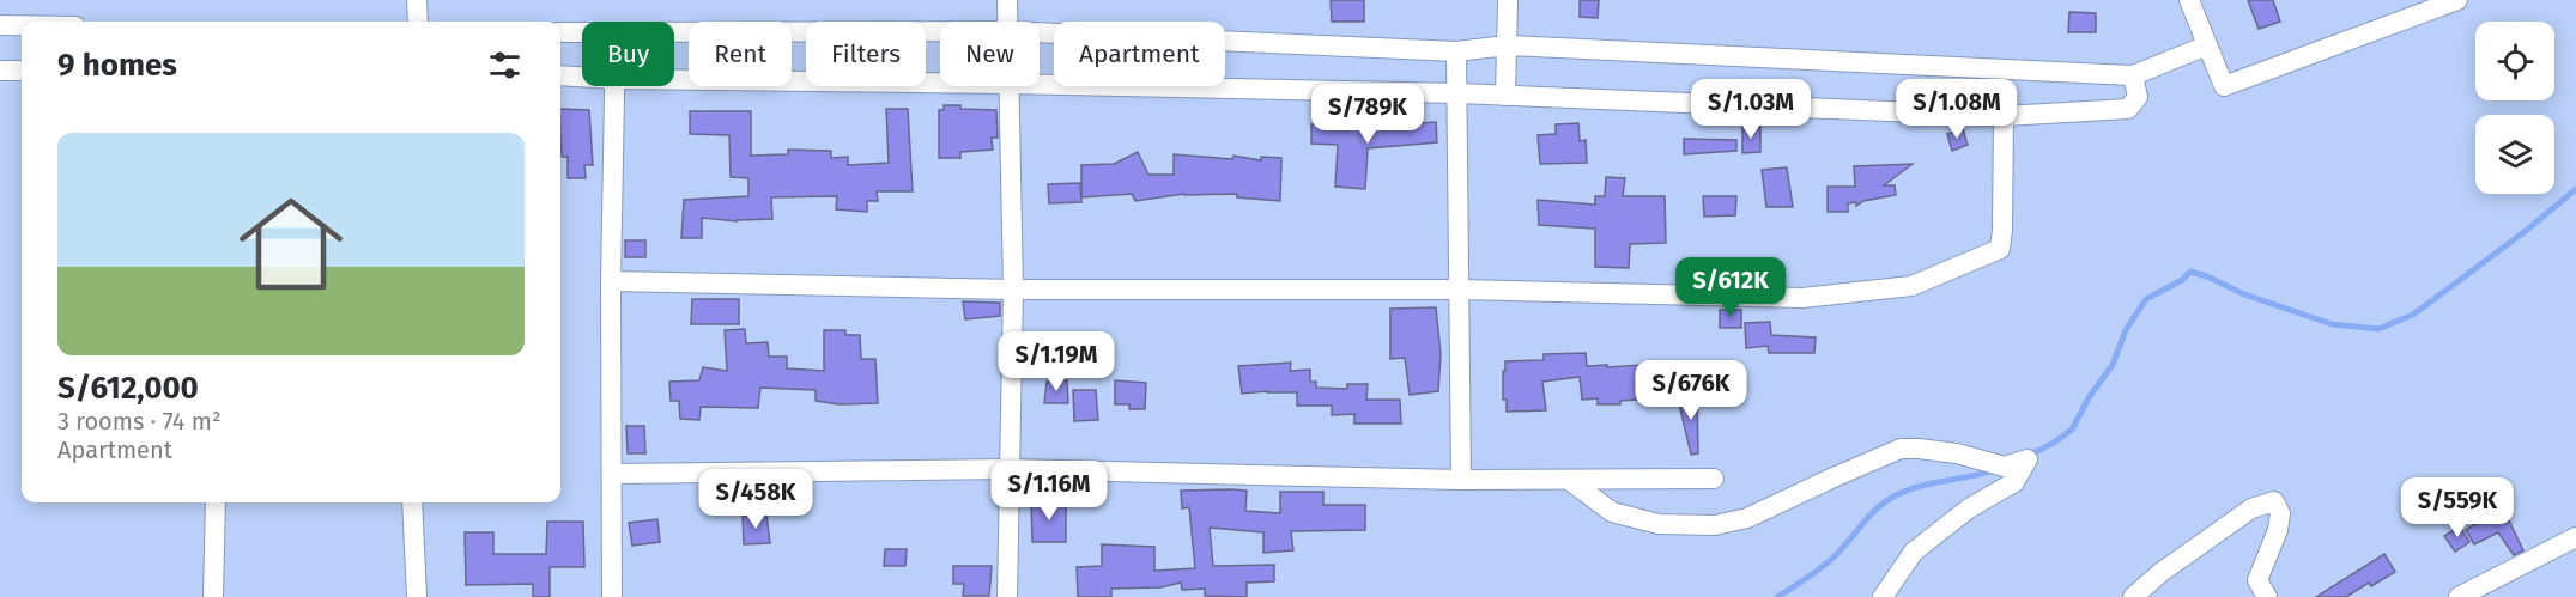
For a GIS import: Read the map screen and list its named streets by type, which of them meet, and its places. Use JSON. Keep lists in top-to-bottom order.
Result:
{
  "page": {
    "chip": [
      "Buy",
      "Rent",
      "Filters",
      "New",
      "Apartment"
    ],
    "heading": "9 homes",
    "price": [
      "S/1.03M",
      "S/1.08M",
      "S/789K",
      "S/612K",
      "S/1.19M",
      "S/676K",
      "S/1.16M",
      "S/458K",
      "S/559K"
    ],
    "list": [
      {
        "name": "S/612,000",
        "note": "3 rooms · 74 m² · Apartment"
      }
    ]
  }
}
